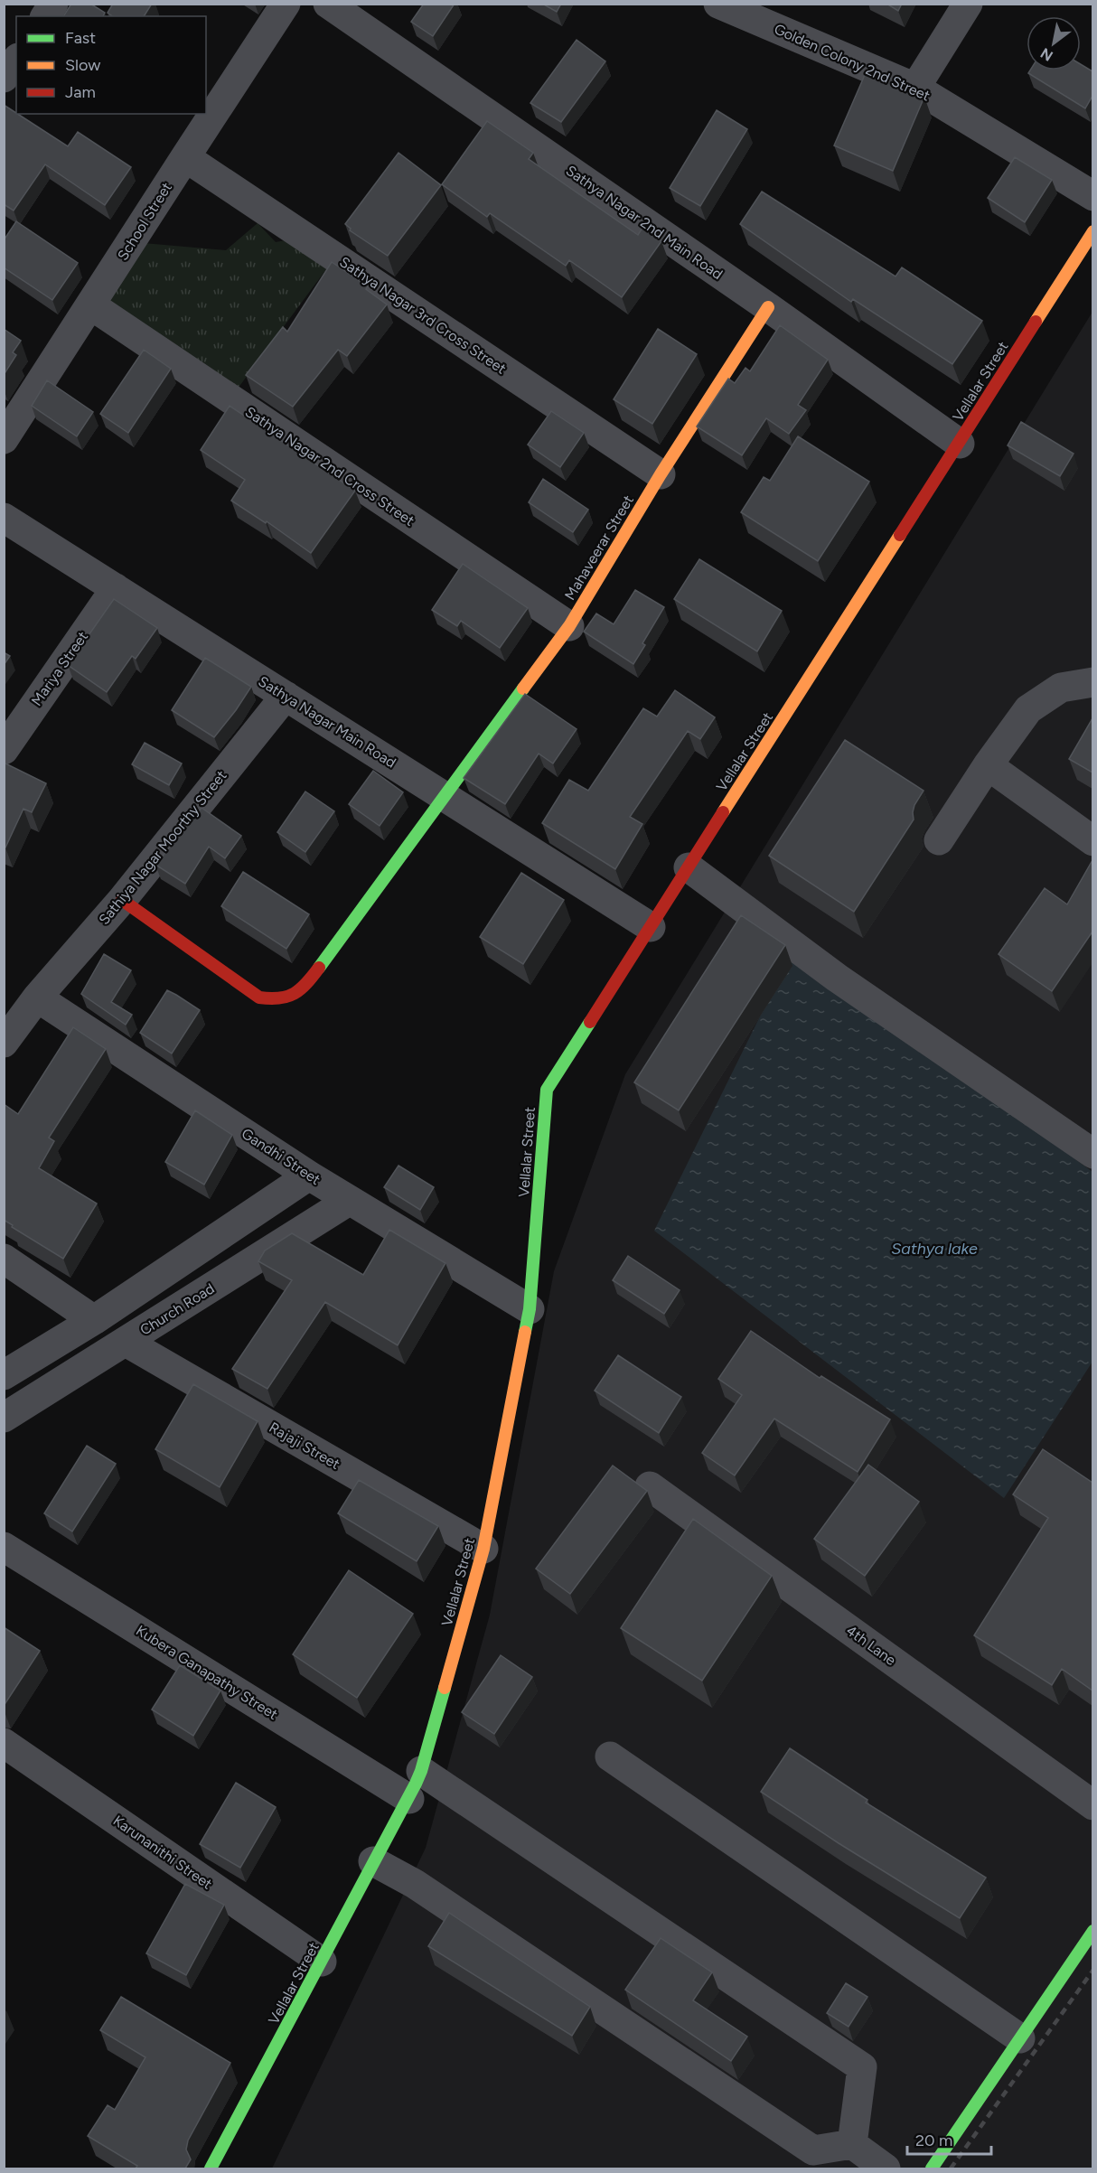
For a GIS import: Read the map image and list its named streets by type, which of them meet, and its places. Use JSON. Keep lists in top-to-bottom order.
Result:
{
  "streets": {
    "street": [
      "Golden Colony 2nd Street",
      "School Street",
      "Sathya Nagar 2nd Main Road",
      "Sathya Nagar 3rd Cross Street",
      "Vellalar Street",
      "Sathya Nagar 2nd Cross Street",
      "Mahaveerar Street",
      "Mariya Street",
      "Sathya Nagar Main Road",
      "Sathiya Nagar Moorthy Street",
      "Gandhi Street",
      "Church Road",
      "Rajaji Street",
      "4th Lane",
      "Kubera Ganapathy Street",
      "Karunanithi Street"
    ]
  },
  "crossings": [
    ["School Street", "Sathya Nagar 3rd Cross Street"],
    ["School Street", "Sathya Nagar 2nd Cross Street"],
    ["Sathya Nagar 2nd Main Road", "Vellalar Street"],
    ["Sathya Nagar 2nd Main Road", "Mahaveerar Street"],
    ["Sathya Nagar 3rd Cross Street", "Mahaveerar Street"],
    ["Vellalar Street", "Sathya Nagar Main Road"],
    ["Vellalar Street", "Gandhi Street"],
    ["Vellalar Street", "Rajaji Street"],
    ["Vellalar Street", "Kubera Ganapathy Street"],
    ["Vellalar Street", "Karunanithi Street"],
    ["Sathya Nagar 2nd Cross Street", "Mahaveerar Street"],
    ["Mahaveerar Street", "Sathya Nagar Main Road"],
    ["Mahaveerar Street", "Sathiya Nagar Moorthy Street"],
    ["Mariya Street", "Sathya Nagar Main Road"],
    ["Sathya Nagar Main Road", "Sathiya Nagar Moorthy Street"],
    ["Sathiya Nagar Moorthy Street", "Gandhi Street"],
    ["Gandhi Street", "Church Road"],
    ["Church Road", "Rajaji Street"]
  ],
  "water": ["Sathya lake"],
  "legend": ["Fast", "Slow", "Jam"],
  "scale_bar": "20 m",
  "north": "bottom left"
}
